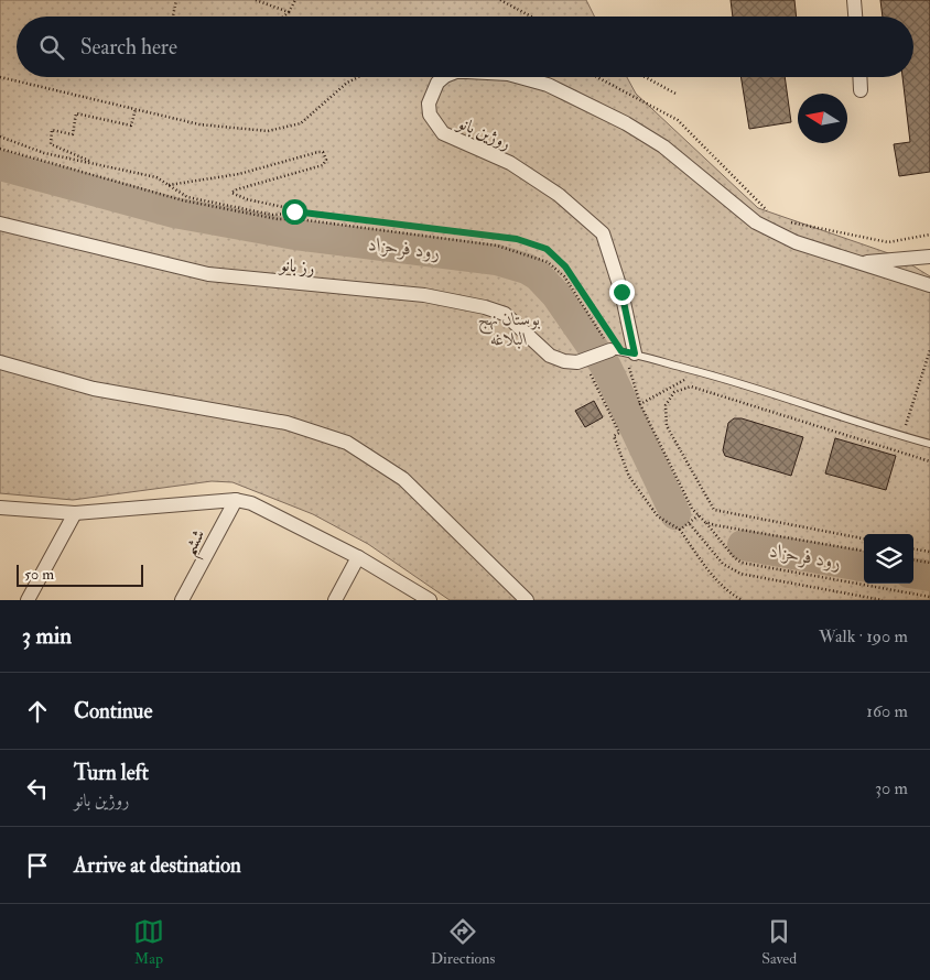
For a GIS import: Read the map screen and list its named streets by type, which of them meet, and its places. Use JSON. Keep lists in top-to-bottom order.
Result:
{
  "streets": {
    "street": ["روژین بانو", "رز بانو", "ششم"]
  },
  "water": ["رود فرحزاد"],
  "parks": ["بوستان نهج البلاغه"],
  "scale_bar": "50 m",
  "north": "left",
  "page": {
    "search": "Search here",
    "scale": "50 m",
    "heading": ["3 min", "Walk · 190 m"],
    "list": [
      ["Continue", "160 m"],
      ["Turn left", "روژین بانو", "30 m"],
      "Arrive at destination"
    ],
    "nav": ["Map", "Directions", "Saved"]
  }
}
